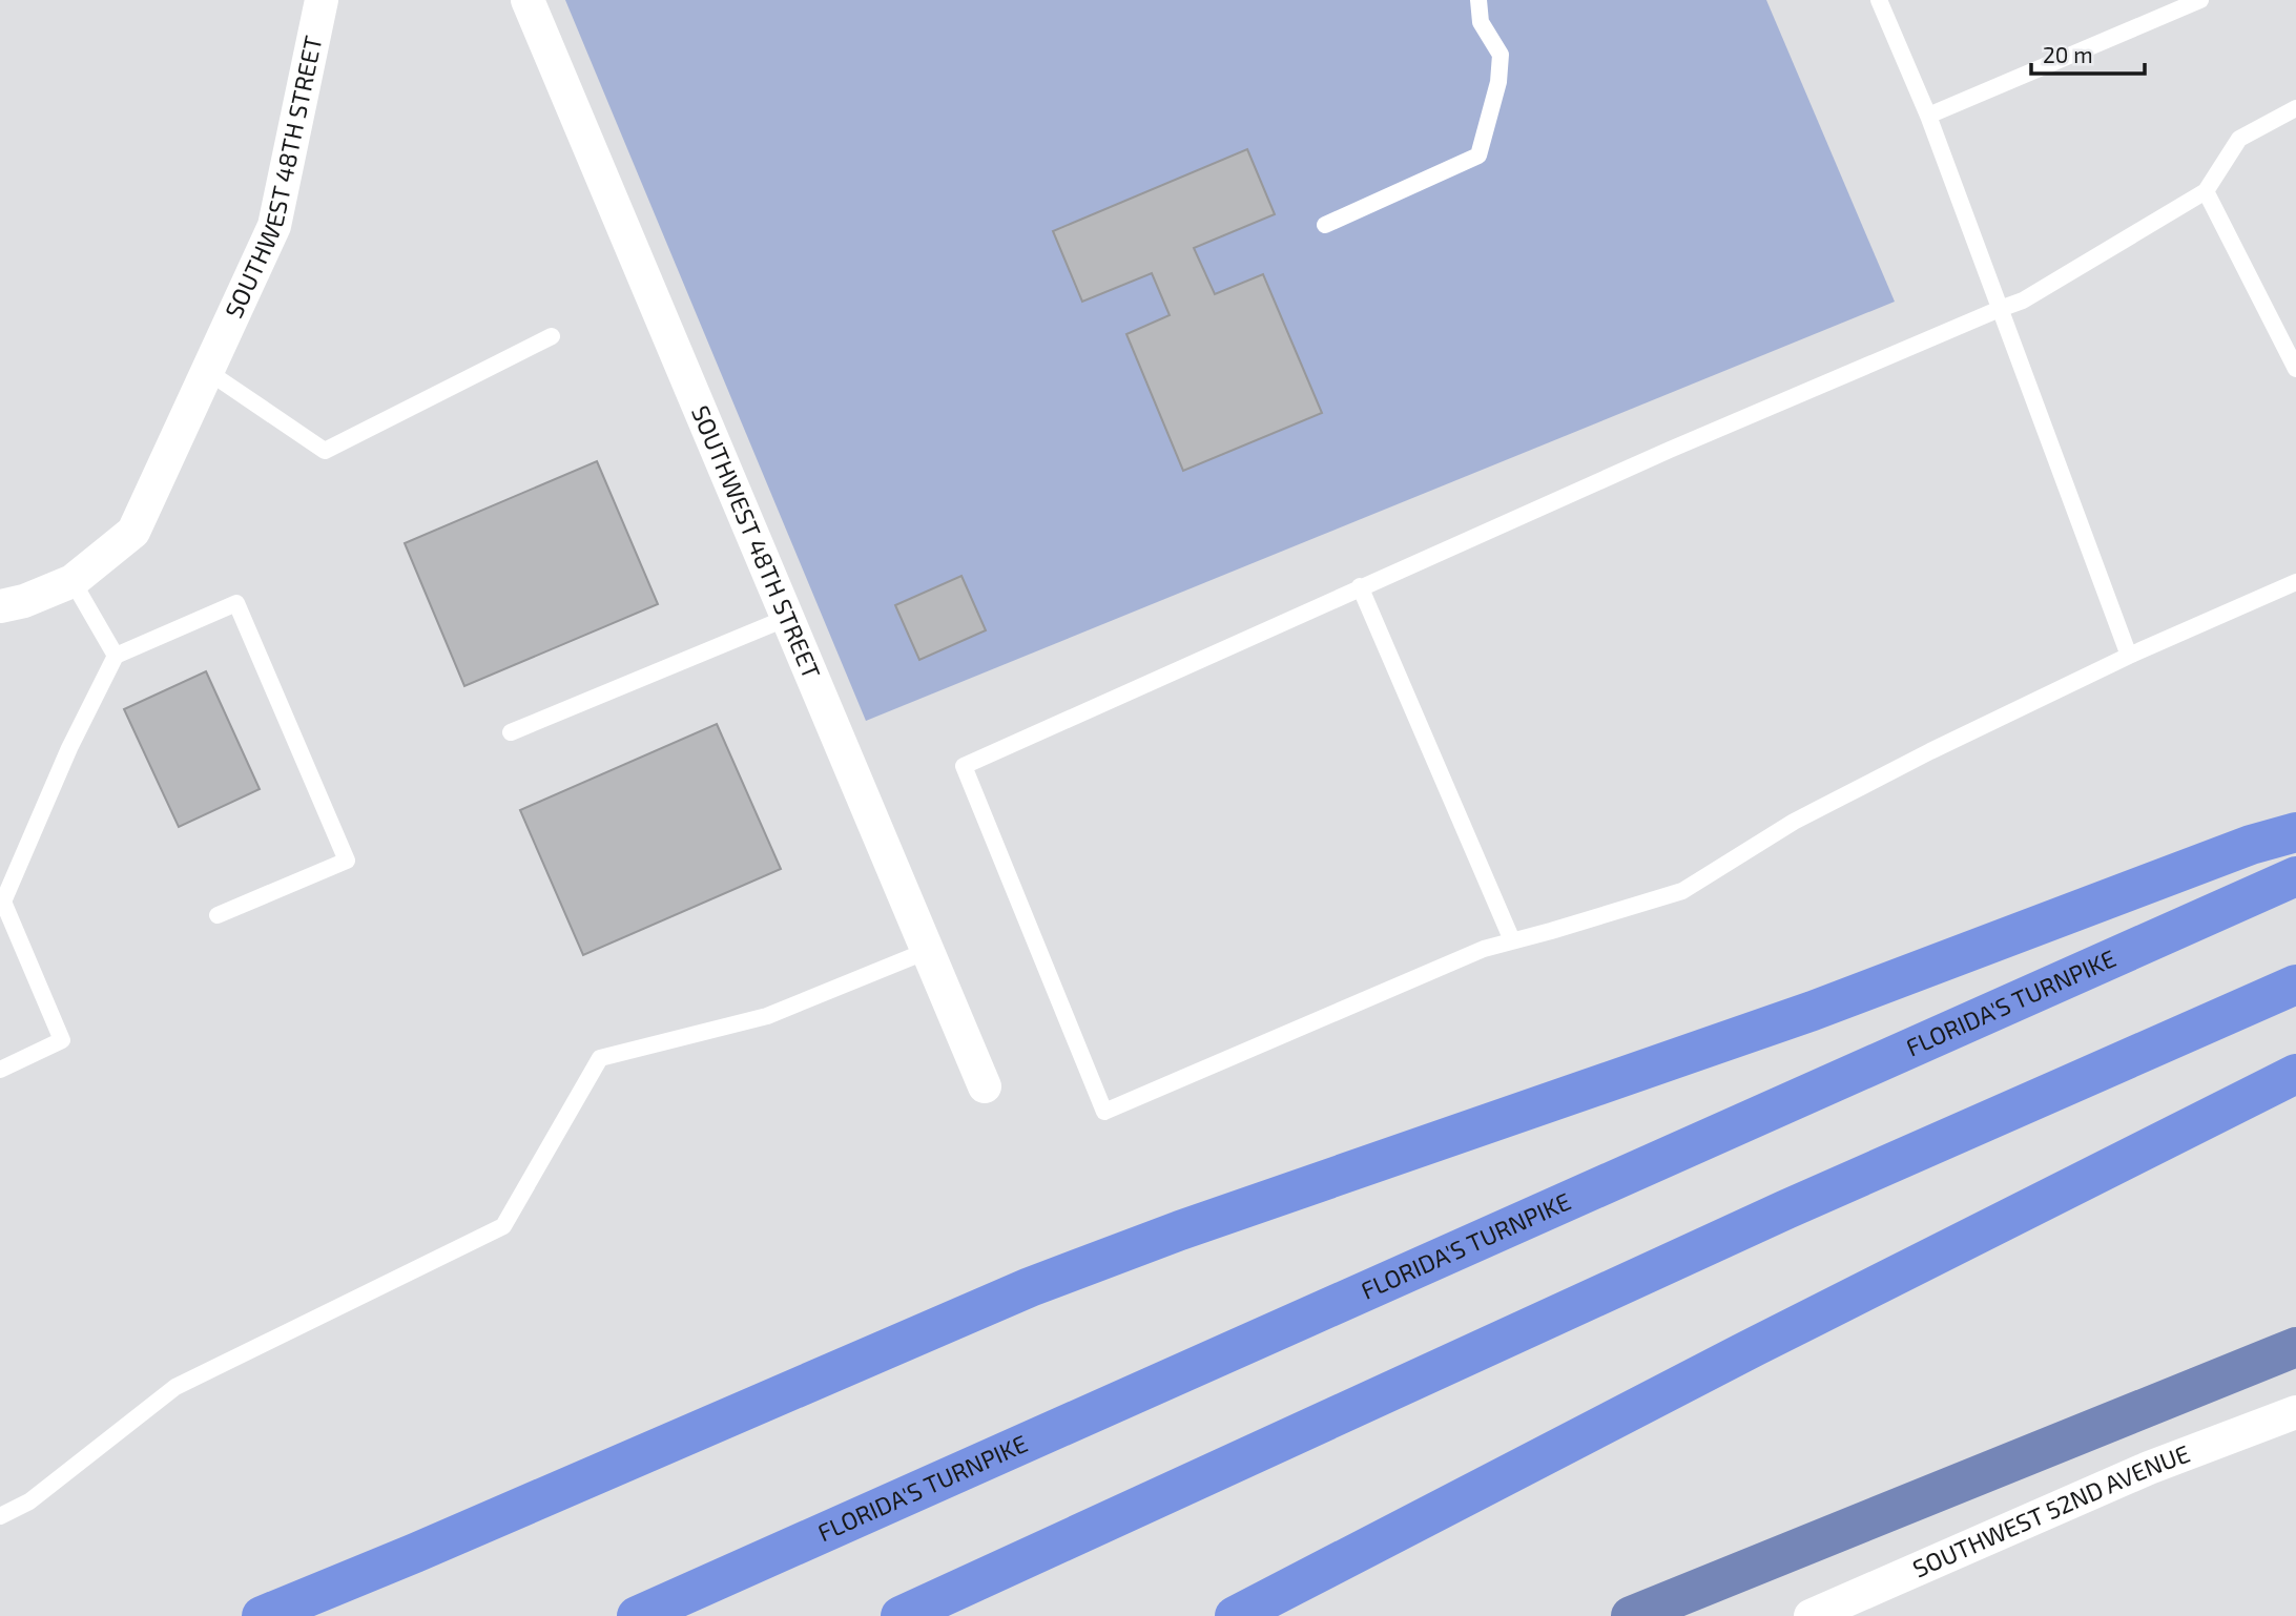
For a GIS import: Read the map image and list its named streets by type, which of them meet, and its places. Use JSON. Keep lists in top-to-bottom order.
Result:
{
  "streets": {
    "highway": ["FLORIDA'S TURNPIKE"],
    "street": ["SOUTHWEST 48TH STREET", "SOUTHWEST 52ND AVENUE"]
  },
  "scale_bar": "20 m"
}
